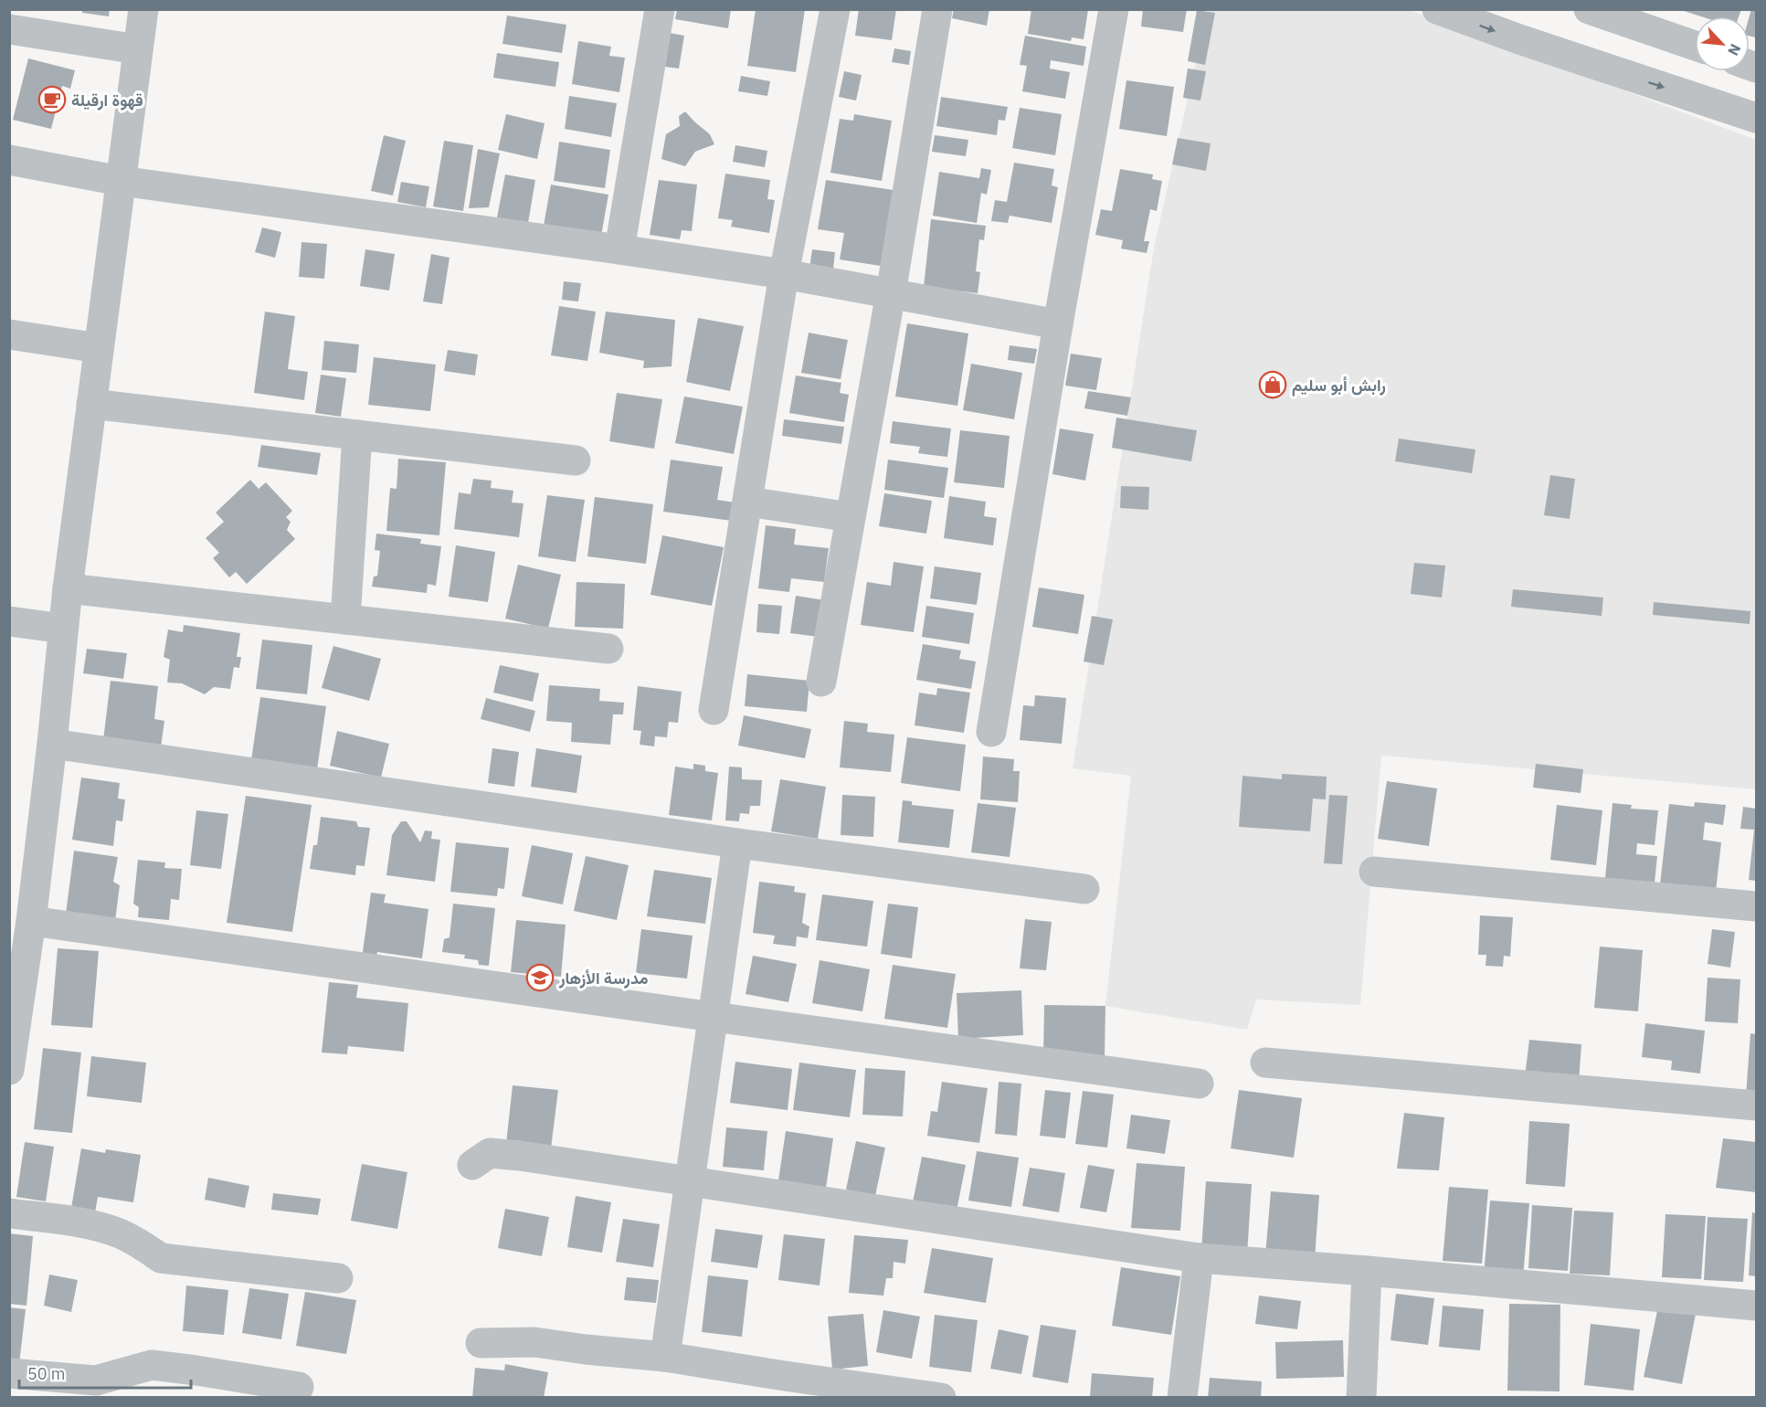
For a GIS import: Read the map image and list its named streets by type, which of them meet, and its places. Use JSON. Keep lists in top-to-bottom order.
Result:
{
  "places": {
    "cafe": ["قهوة ارقيلة"],
    "shop": ["رابش أبو سليم"],
    "school or university": ["مدرسة الأزهار"]
  },
  "scale_bar": "50 m",
  "north": "bottom right"
}
